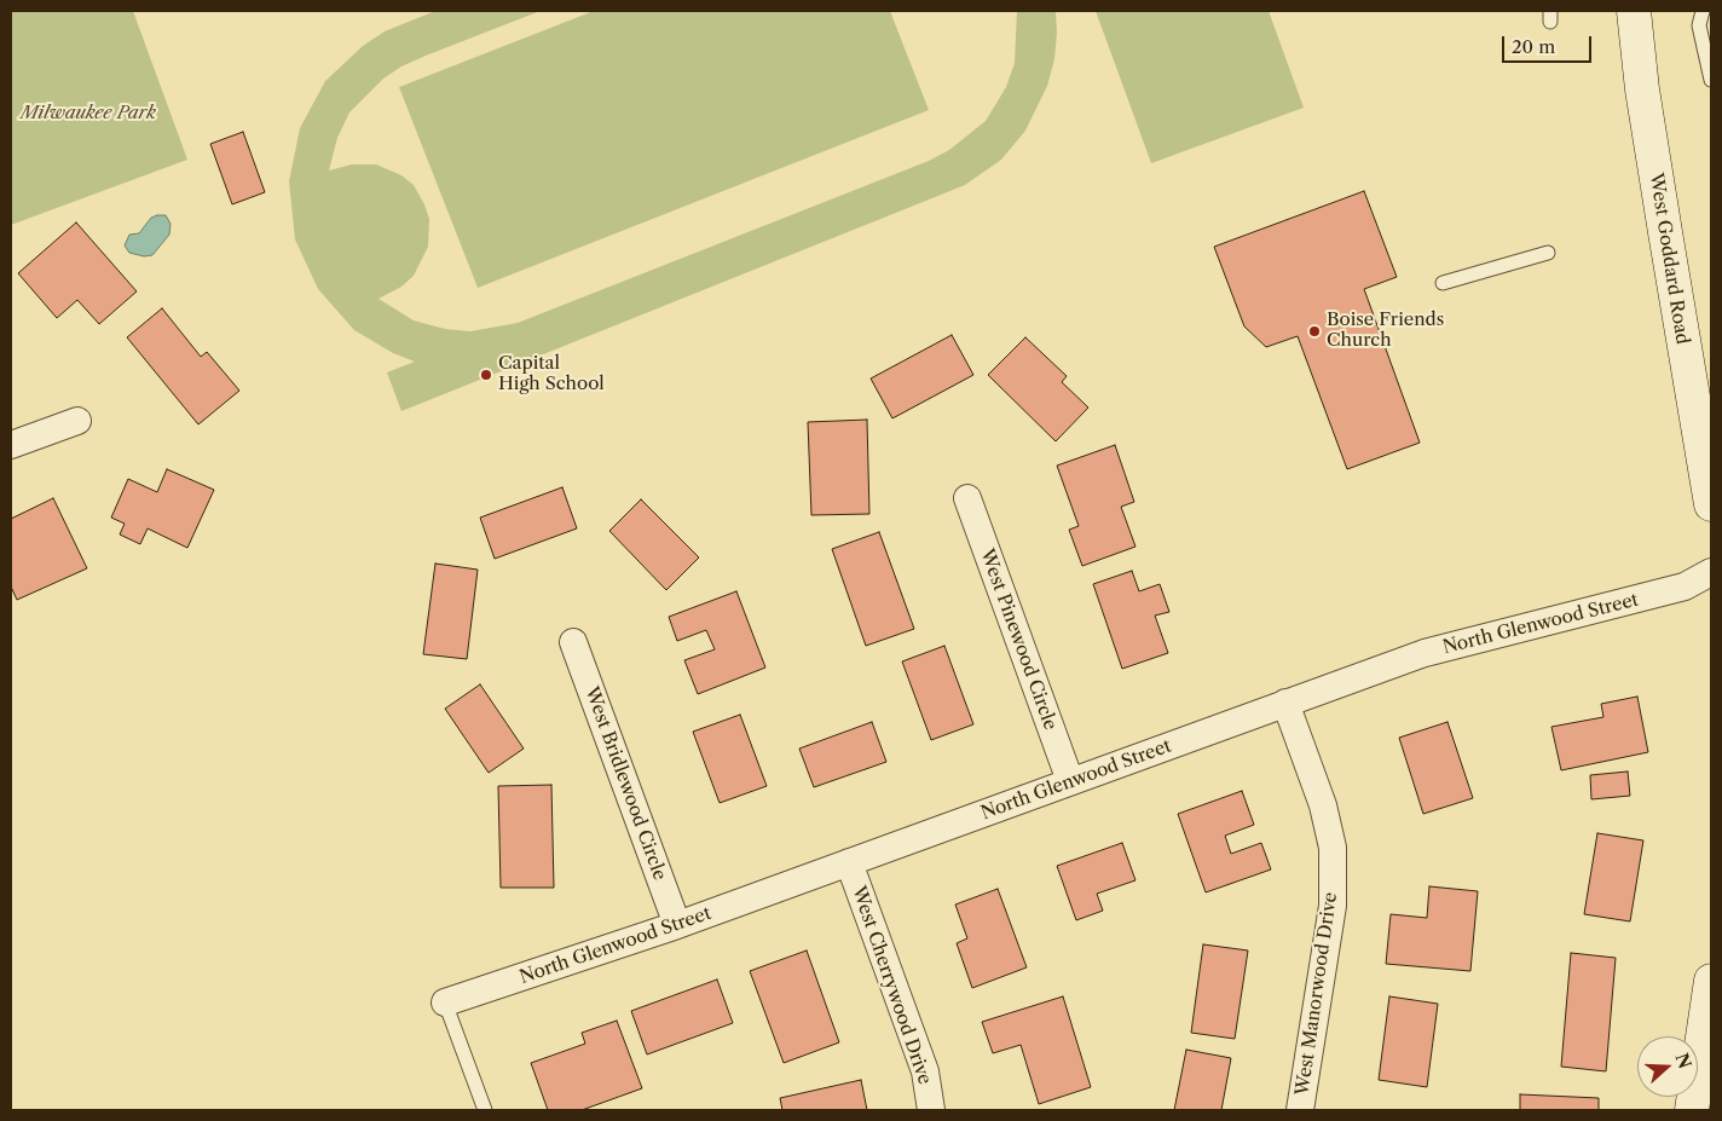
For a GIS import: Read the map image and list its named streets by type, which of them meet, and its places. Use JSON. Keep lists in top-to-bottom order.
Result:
{
  "streets": {
    "street": [
      "West Goddard Road",
      "North Glenwood Street",
      "West Pinewood Circle",
      "West Bridlewood Circle",
      "West Cherrywood Drive",
      "West Manorwood Drive"
    ]
  },
  "crossings": [
    ["North Glenwood Street", "West Pinewood Circle"],
    ["North Glenwood Street", "West Bridlewood Circle"],
    ["North Glenwood Street", "West Cherrywood Drive"],
    ["North Glenwood Street", "West Manorwood Drive"]
  ],
  "parks": ["Milwaukee Park"],
  "places": ["Boise Friends Church", "Capital High School"],
  "scale_bar": "20 m",
  "north": "right"
}
